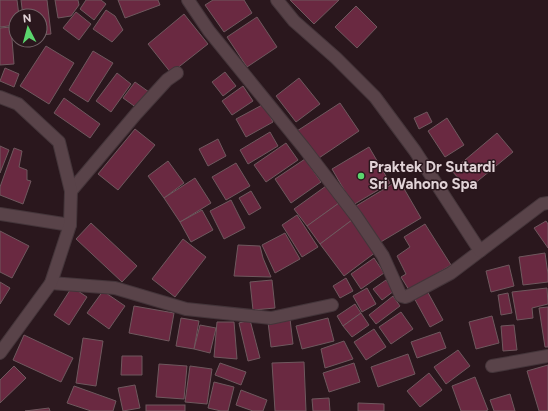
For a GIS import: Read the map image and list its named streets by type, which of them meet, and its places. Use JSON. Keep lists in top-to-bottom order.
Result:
{
  "places": ["Praktek Dr Sutardi Sri Wahono Spa"],
  "north": "top"
}
